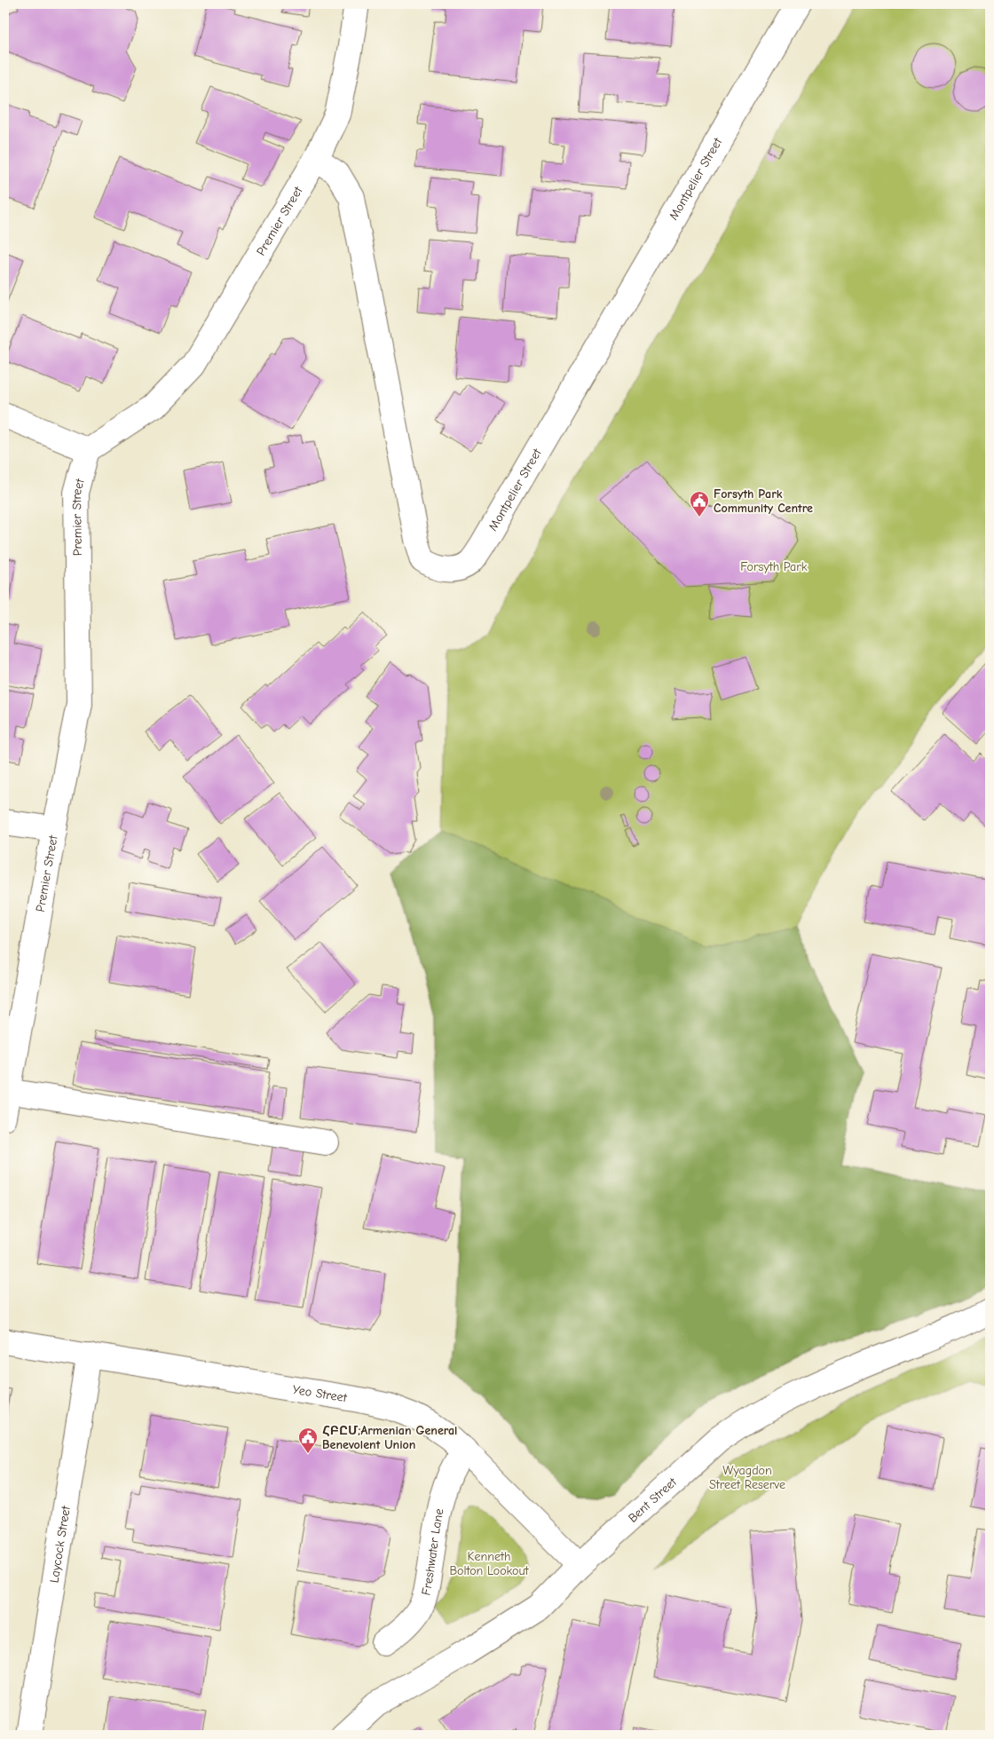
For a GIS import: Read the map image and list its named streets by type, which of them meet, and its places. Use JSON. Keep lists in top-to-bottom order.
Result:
{
  "streets": {
    "street": [
      "Montpelier Street",
      "Premier Street",
      "Yeo Street",
      "Bent Street",
      "Laycock Street",
      "Freshwater Lane"
    ]
  },
  "crossings": [
    ["Montpelier Street", "Premier Street"],
    ["Yeo Street", "Bent Street"],
    ["Yeo Street", "Laycock Street"],
    ["Yeo Street", "Freshwater Lane"]
  ],
  "parks": ["Forsyth Park", "Wyagdon Street Reserve", "Kenneth Bolton Lookout"],
  "places": {
    "public building": ["Forsyth Park Community Centre", "ՀԲԸՄ;Armenian General Benevolent Union"]
  }
}
